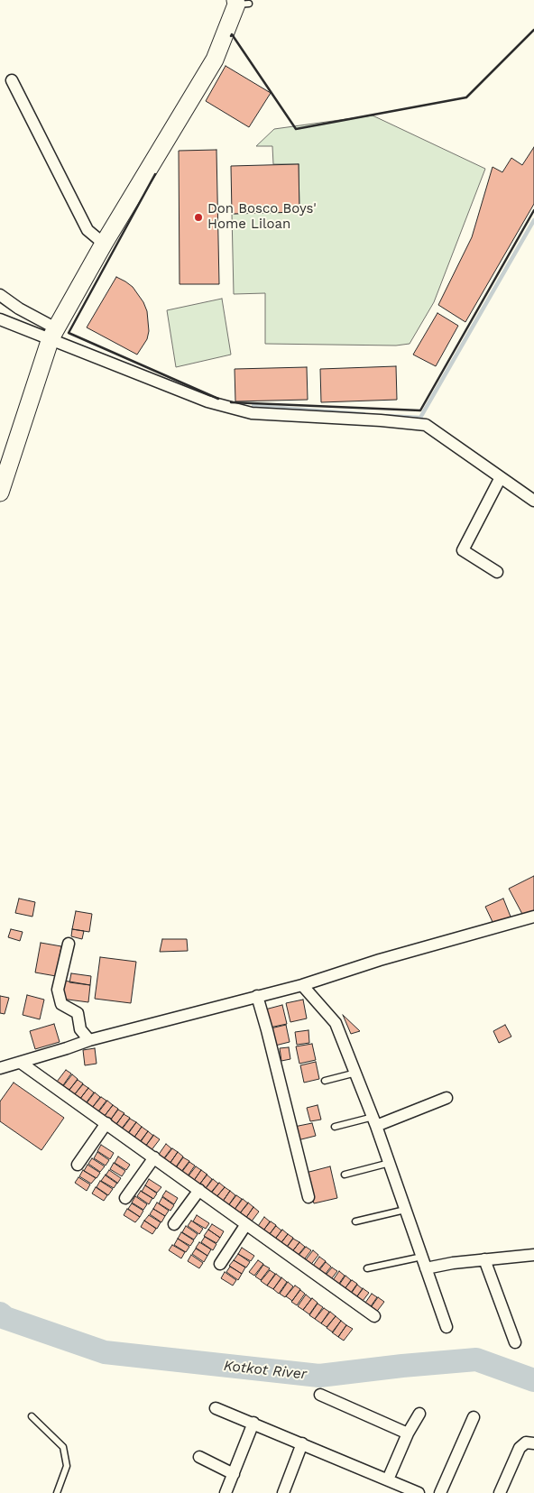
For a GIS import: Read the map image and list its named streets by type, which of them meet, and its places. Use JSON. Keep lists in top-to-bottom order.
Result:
{
  "water": ["Kotkot River"],
  "places": ["Don Bosco Boys' Home Liloan"]
}
